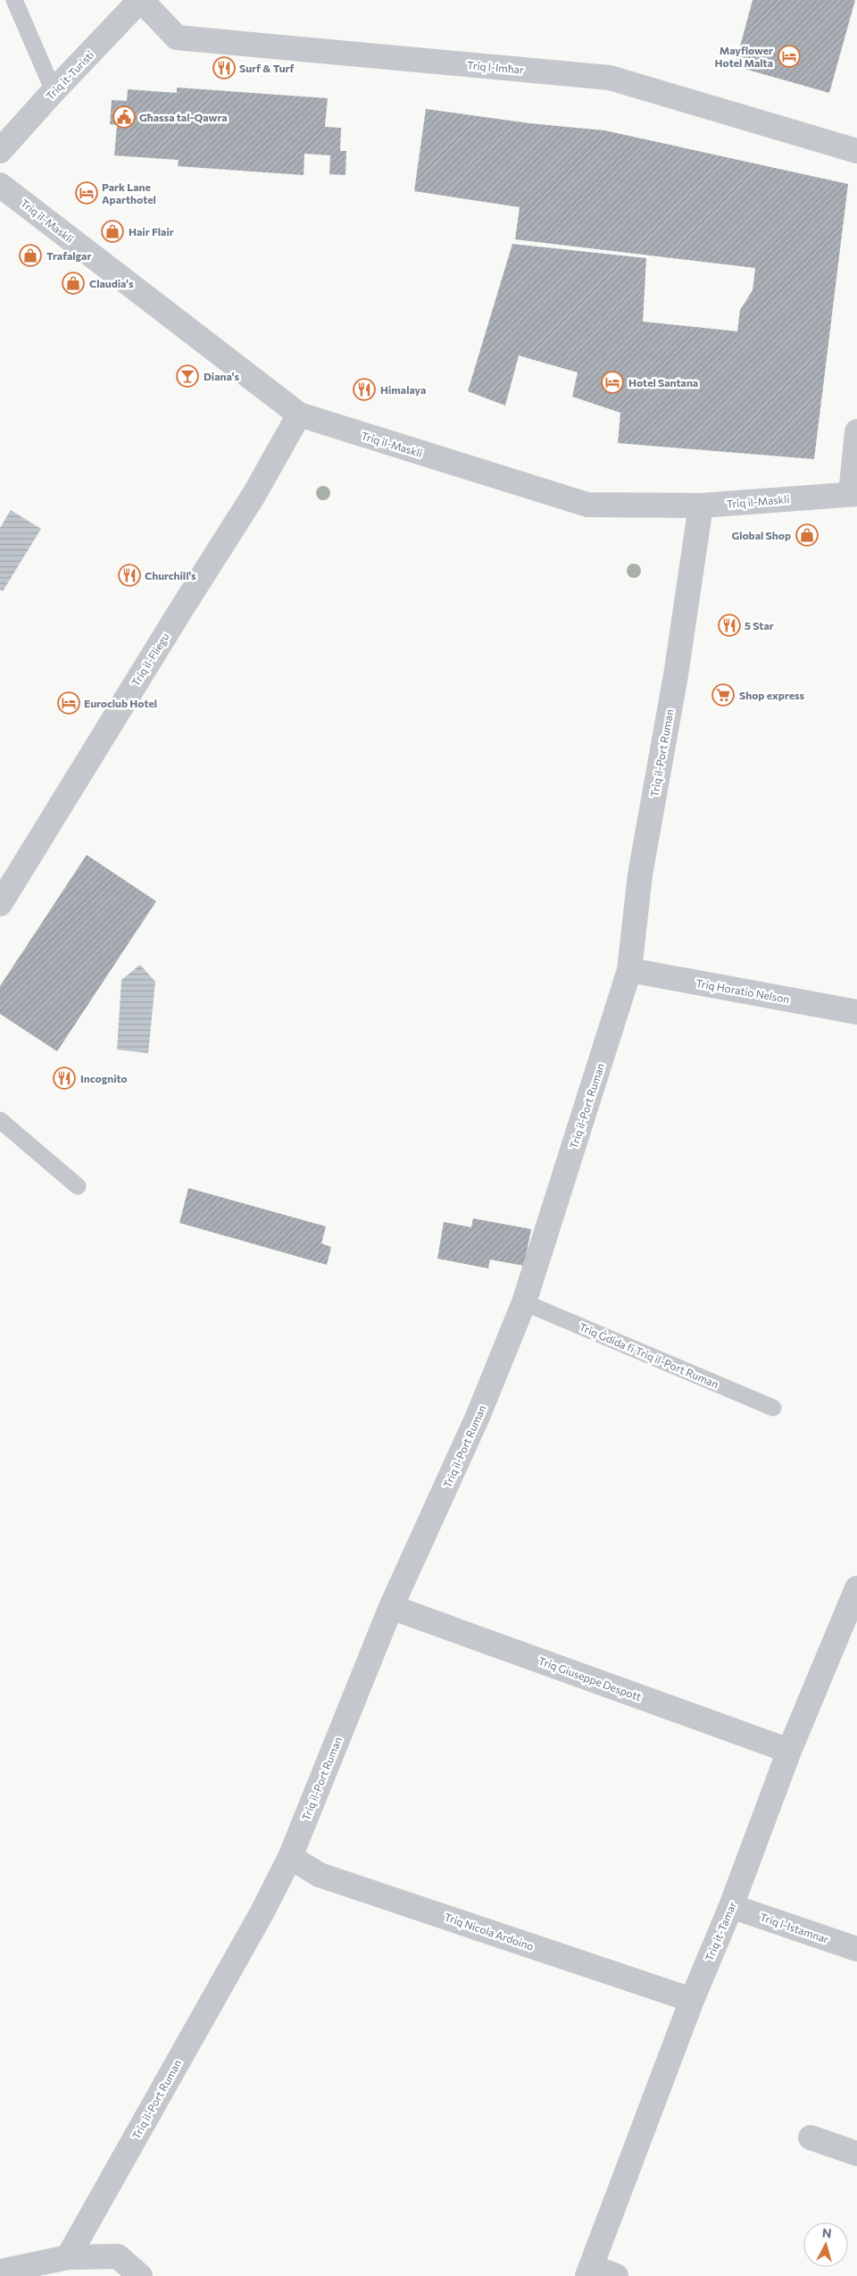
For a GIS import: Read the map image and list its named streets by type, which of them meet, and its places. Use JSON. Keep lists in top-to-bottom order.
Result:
{
  "streets": {
    "street": [
      "Triq l-Imħar",
      "Triq it-Turisti",
      "Triq il-Maskli",
      "Triq il-Fliegu",
      "Triq il-Port Ruman",
      "Triq Horatio Nelson",
      "Triq Giuseppe Despott",
      "Triq l-Istamnar",
      "Triq Nicola Ardoino",
      "Triq it-Tamar"
    ],
    "lane": ["Triq Ġdida fi Triq il-Port Ruman"]
  },
  "crossings": [
    ["Triq l-Imħar", "Triq it-Turisti"],
    ["Triq il-Maskli", "Triq il-Fliegu"],
    ["Triq il-Maskli", "Triq il-Port Ruman"],
    ["Triq il-Port Ruman", "Triq Horatio Nelson"],
    ["Triq il-Port Ruman", "Triq Ġdida fi Triq il-Port Ruman"],
    ["Triq il-Port Ruman", "Triq Giuseppe Despott"],
    ["Triq il-Port Ruman", "Triq Nicola Ardoino"],
    ["Triq Giuseppe Despott", "Triq it-Tamar"],
    ["Triq l-Istamnar", "Triq it-Tamar"],
    ["Triq Nicola Ardoino", "Triq it-Tamar"]
  ],
  "places": {
    "hotel": [
      "Mayflower Hotel Malta",
      "Park Lane Aparthotel",
      "Hotel Santana",
      "Euroclub Hotel"
    ],
    "restaurant": [
      "Surf & Turf",
      "Himalaya",
      "Churchill's",
      "5 Star",
      "Incognito"
    ],
    "public building": ["Għassa tal-Qawra"],
    "shop": [
      "Hair Flair",
      "Trafalgar",
      "Claudia's",
      "Global Shop"
    ],
    "bar": ["Diana's"],
    "supermarket": ["Shop express"]
  },
  "north": "top"
}
